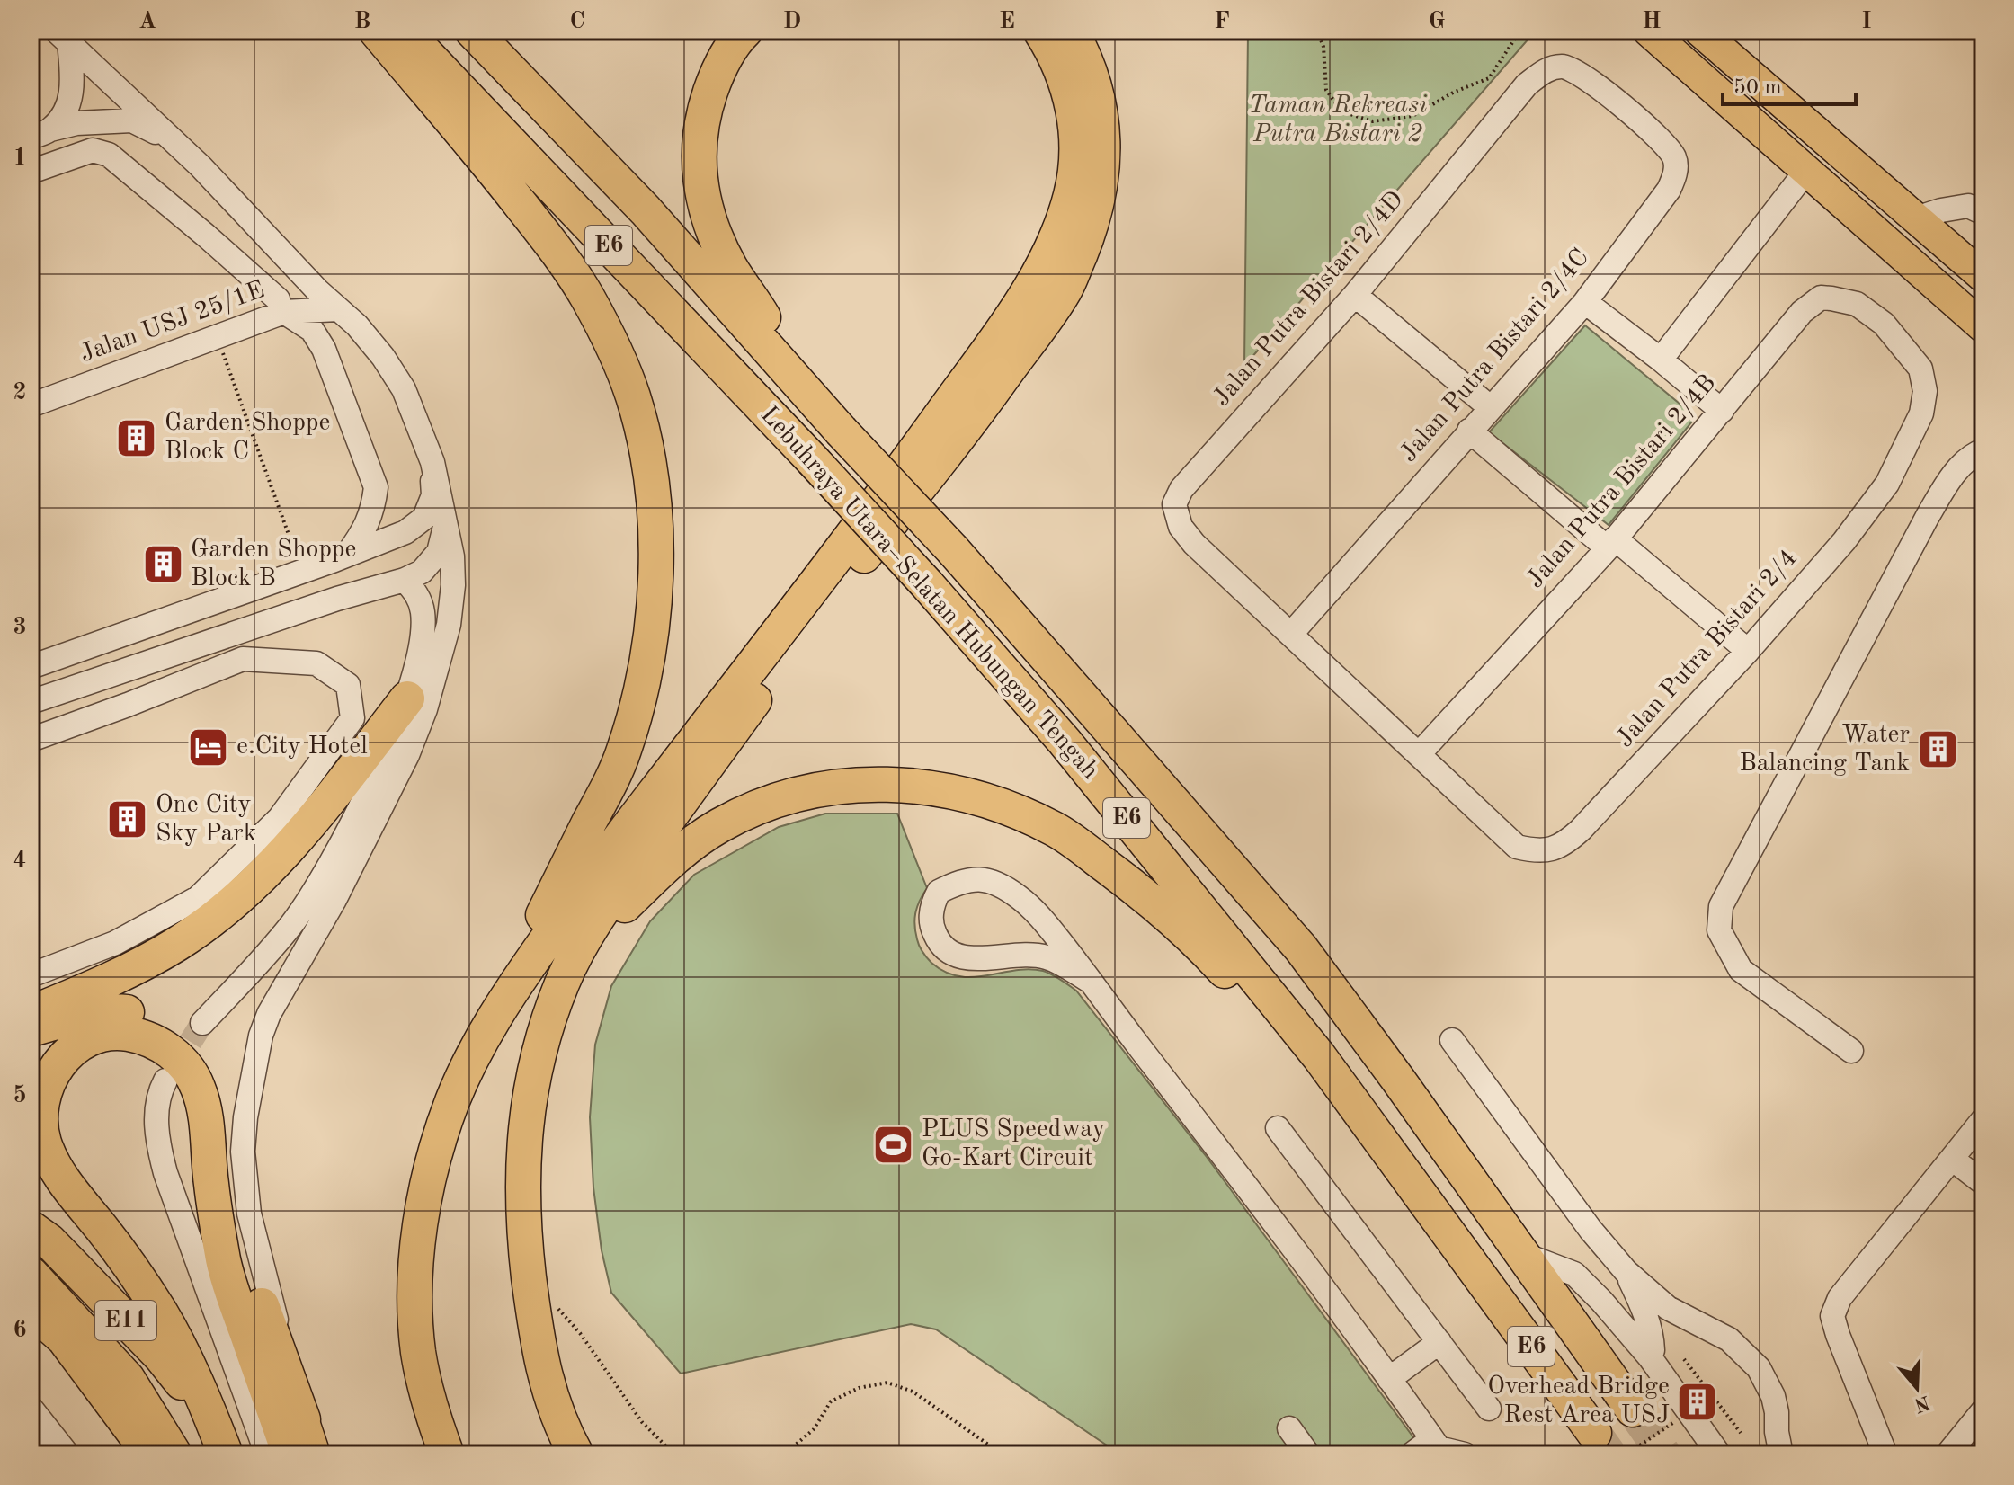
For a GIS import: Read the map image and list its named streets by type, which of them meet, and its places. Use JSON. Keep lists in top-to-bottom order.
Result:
{
  "streets": {
    "highway": ["E6", "Lebuhraya Utara–Selatan Hubungan Tengah", "E11"],
    "street": [
      "Jalan Putra Bistari 2/4D",
      "Jalan USJ 25/1E",
      "Jalan Putra Bistari 2/4C",
      "Jalan Putra Bistari 2/4B",
      "Jalan Putra Bistari 2/4"
    ]
  },
  "crossings": [
    ["Jalan Putra Bistari 2/4D", "Jalan Putra Bistari 2/4C"],
    ["Jalan Putra Bistari 2/4D", "Jalan Putra Bistari 2/4"],
    ["Jalan Putra Bistari 2/4C", "Jalan Putra Bistari 2/4"],
    ["Jalan Putra Bistari 2/4B", "Jalan Putra Bistari 2/4"]
  ],
  "parks": ["Taman Rekreasi Putra Bistari 2"],
  "places": {
    "building": [
      "Garden Shoppe Block C",
      "Garden Shoppe Block B",
      "Water Balancing Tank",
      "One City Sky Park",
      "Overhead Bridge Rest Area USJ"
    ],
    "hotel": ["e.City Hotel"],
    "sports": ["PLUS Speedway Go-Kart Circuit"]
  },
  "scale_bar": "50 m",
  "north": "bottom",
  "grid": {
    "columns": [
      "A",
      "B",
      "C",
      "D",
      "E",
      "F",
      "G",
      "H",
      "I"
    ],
    "rows": [
      "1",
      "2",
      "3",
      "4",
      "5",
      "6"
    ]
  }
}
